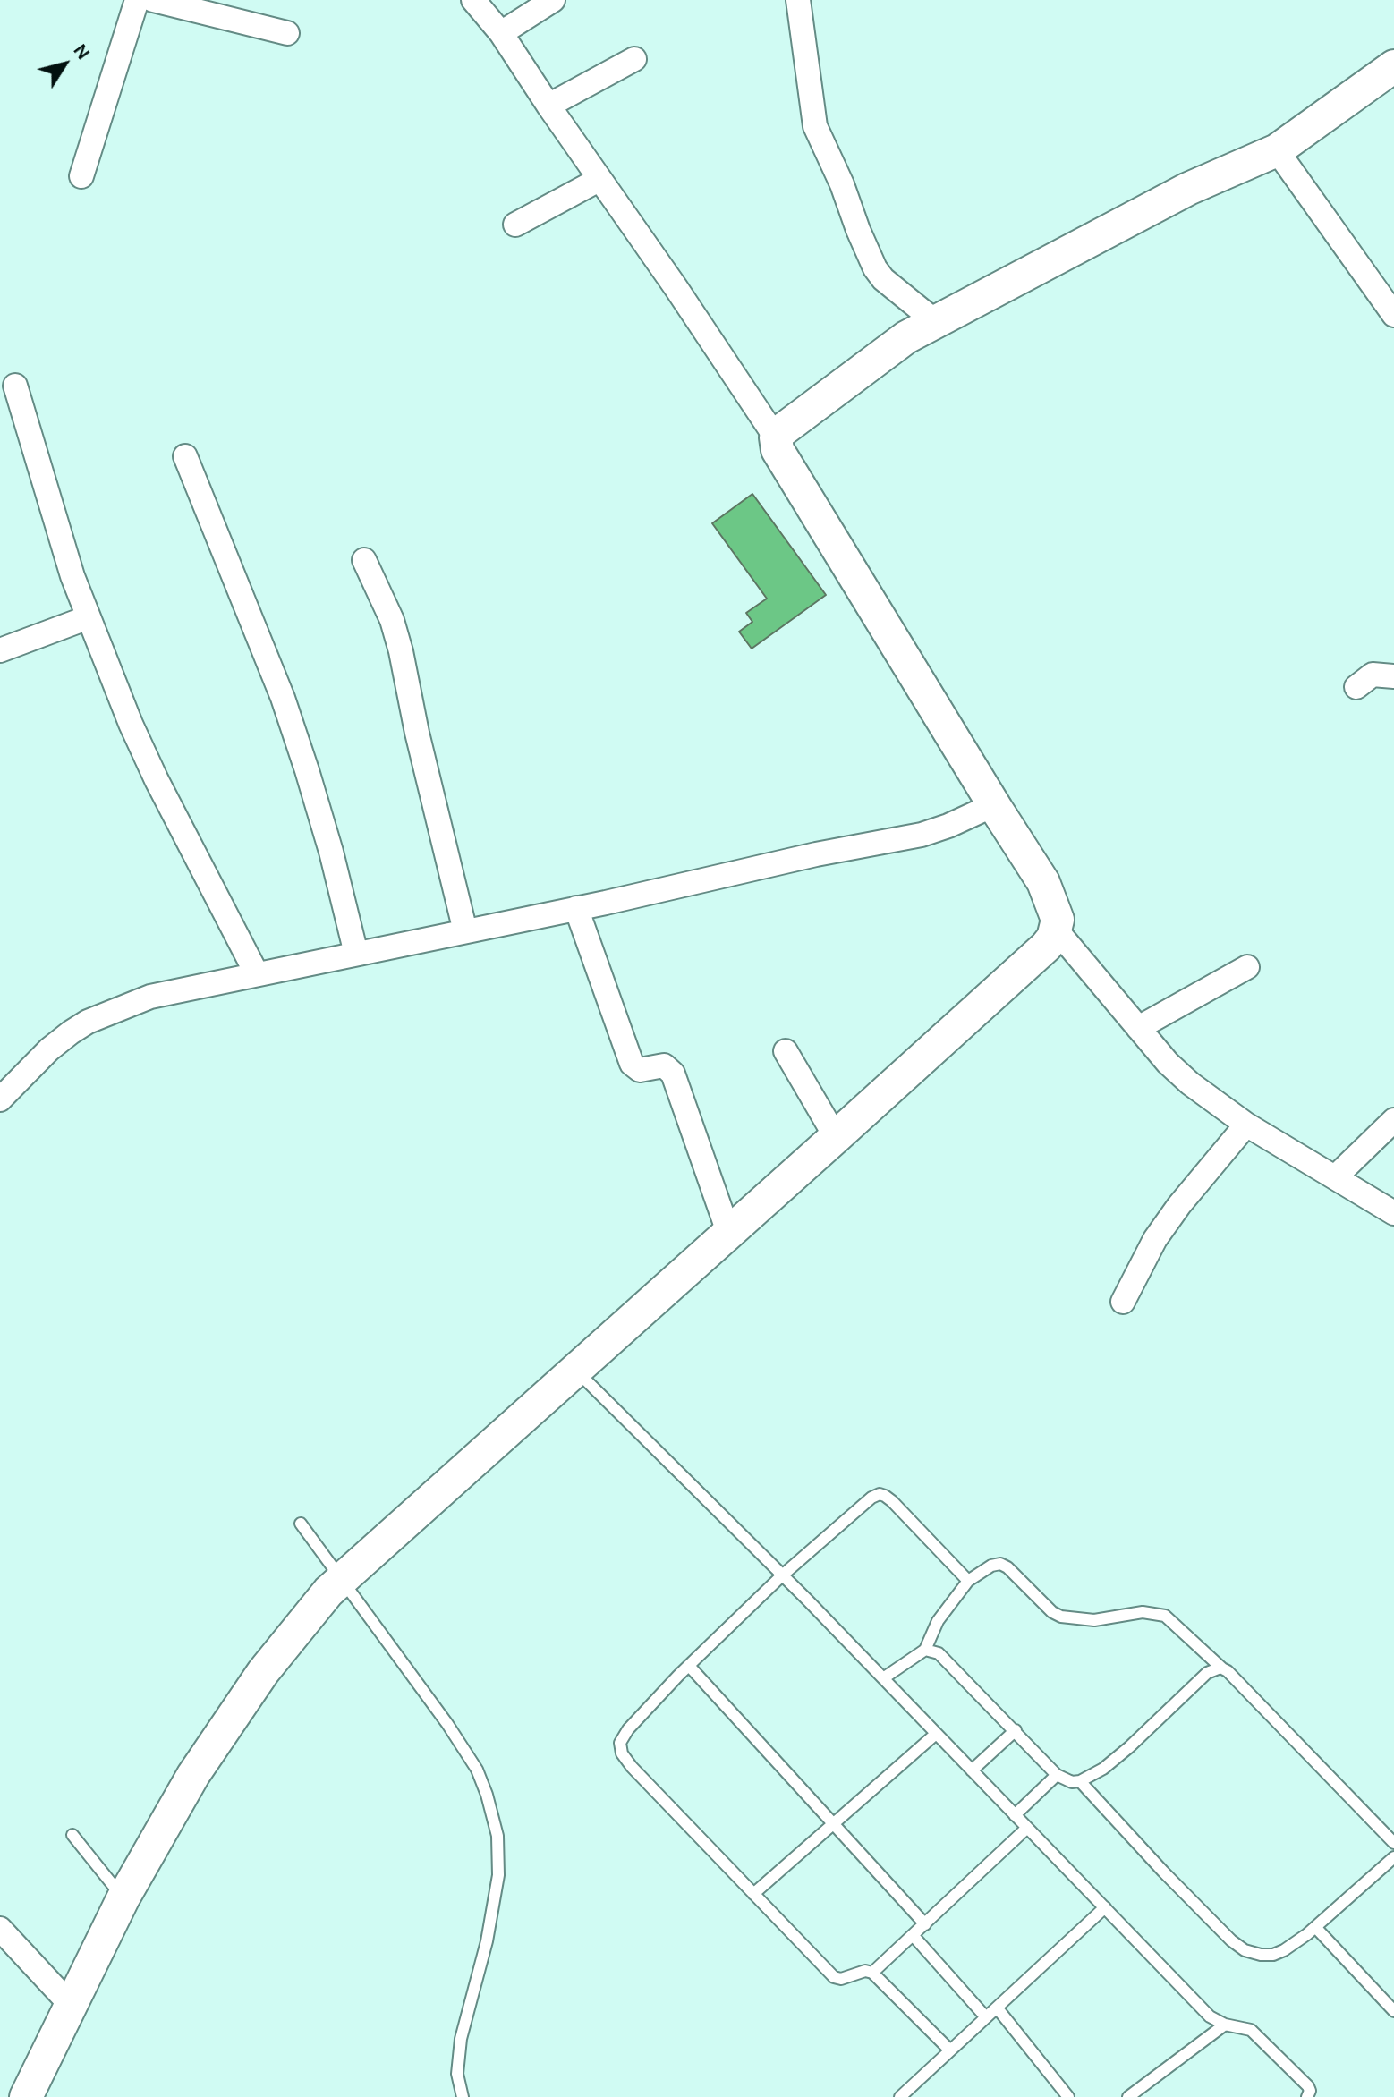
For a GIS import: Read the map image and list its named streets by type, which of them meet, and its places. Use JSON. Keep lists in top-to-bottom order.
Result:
{
  "north": "top right"
}
